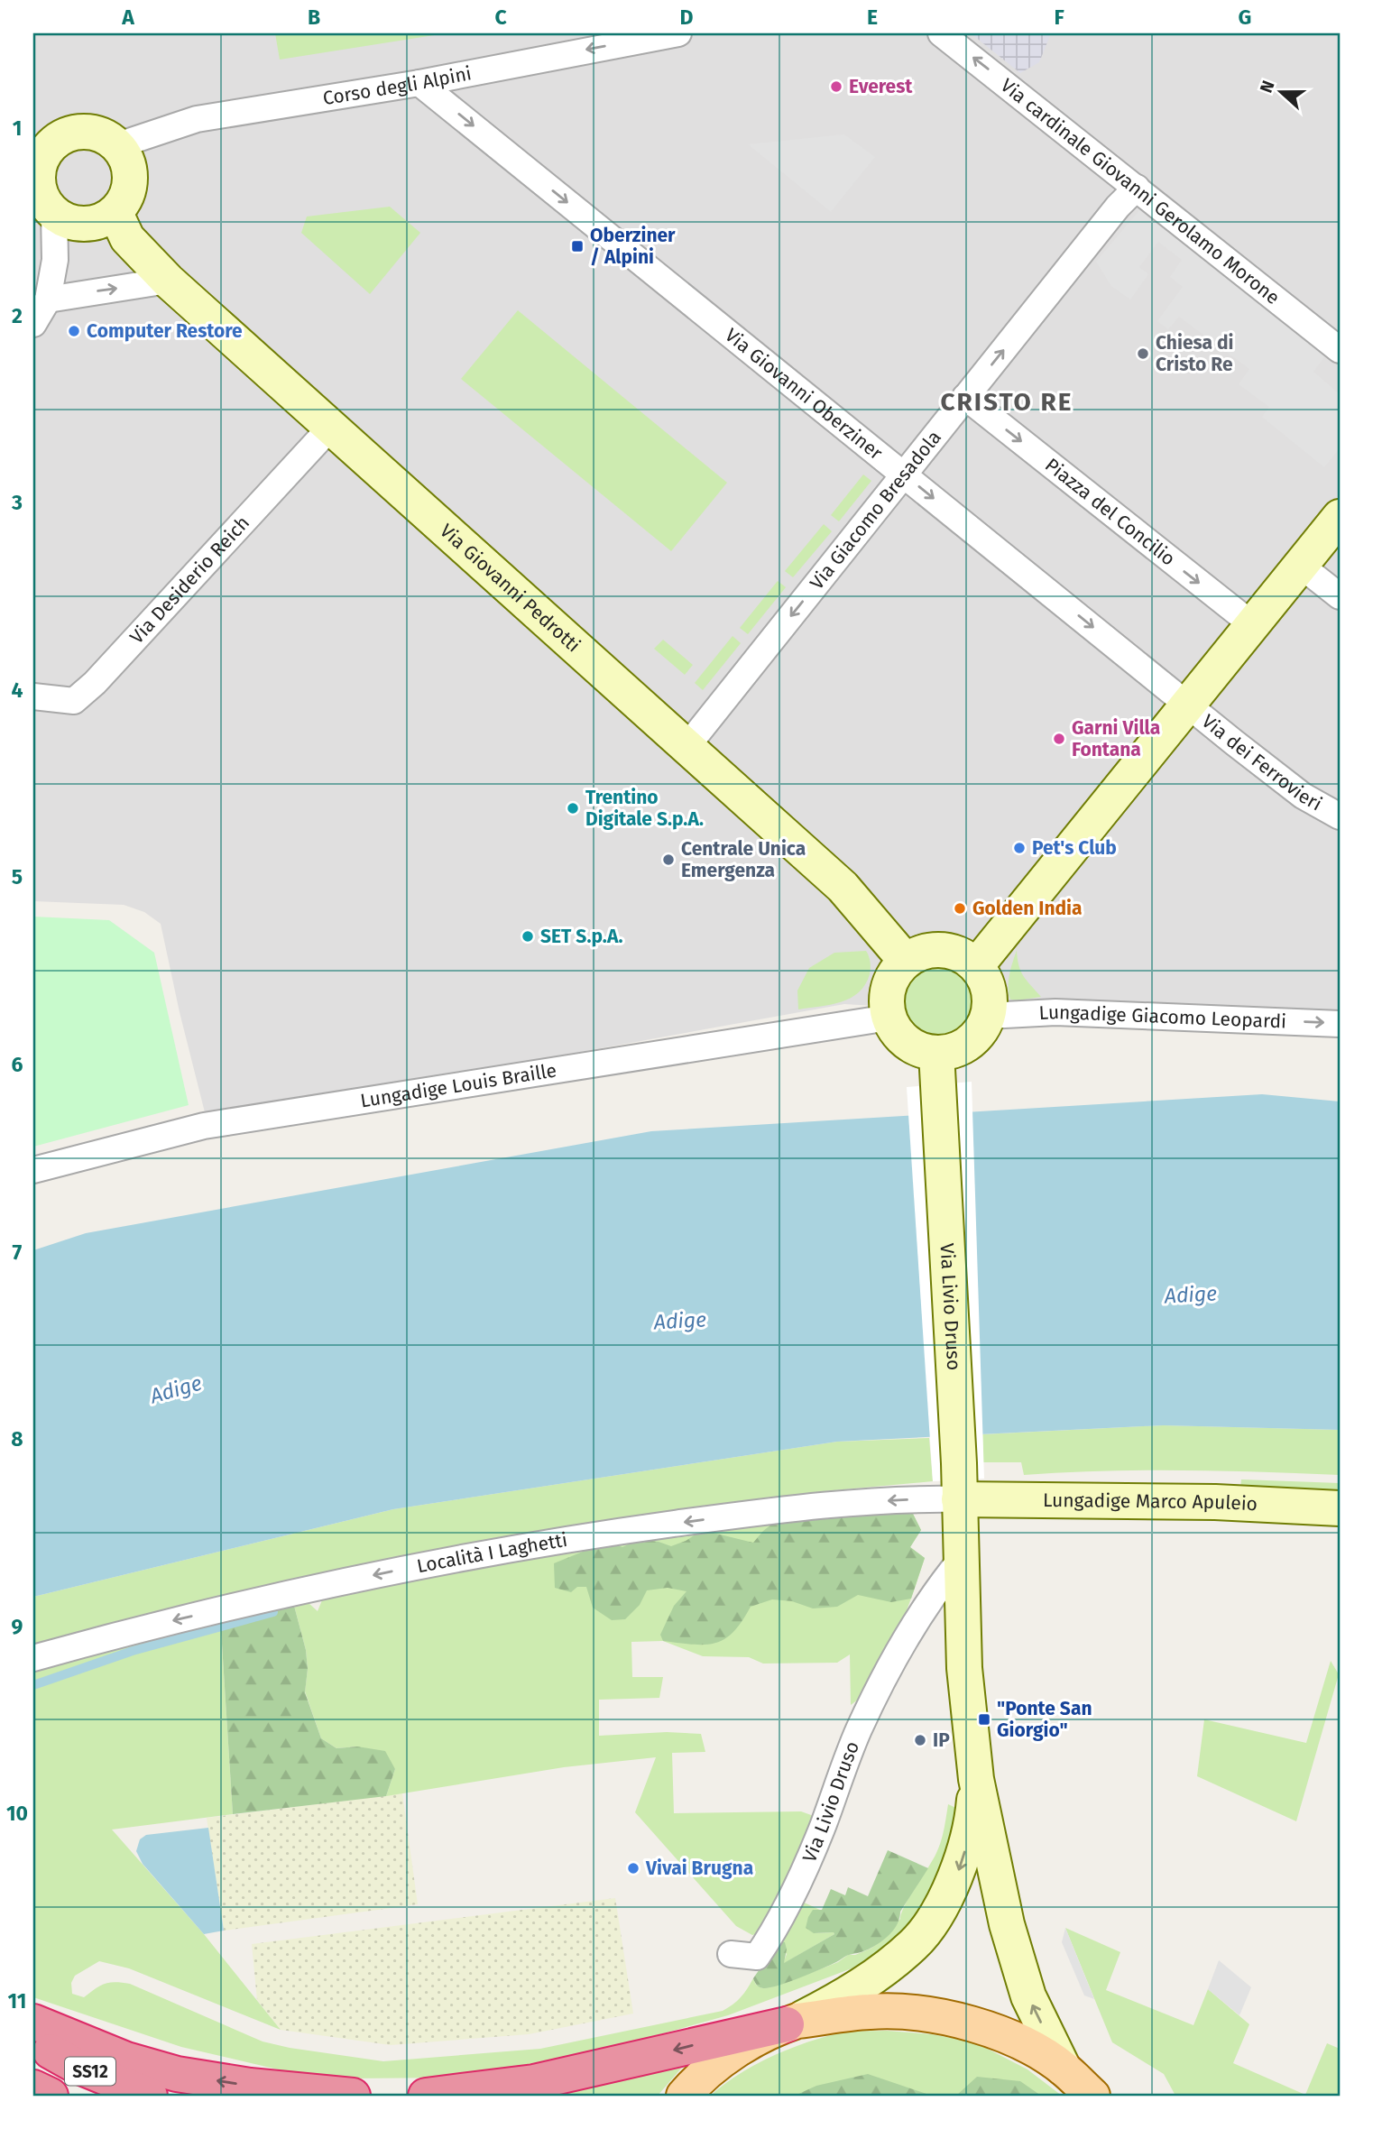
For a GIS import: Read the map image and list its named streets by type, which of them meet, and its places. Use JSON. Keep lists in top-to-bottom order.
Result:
{
  "streets": {
    "highway": ["SS12"],
    "main road": ["Via Giovanni Pedrotti", "Via Livio Druso", "Lungadige Marco Apuleio"],
    "street": [
      "Corso degli Alpini",
      "Via cardinale Giovanni Gerolamo Morone",
      "Via Giovanni Oberziner",
      "Via Giacomo Bresadola",
      "Piazza del Concilio",
      "Via Desiderio Reich",
      "Via dei Ferrovieri",
      "Lungadige Giacomo Leopardi",
      "Lungadige Louis Braille",
      "Località I Laghetti"
    ]
  },
  "crossings": [
    ["Corso degli Alpini", "Via Giovanni Oberziner"],
    ["Corso degli Alpini", "Via Giovanni Pedrotti"],
    ["Via cardinale Giovanni Gerolamo Morone", "Via Giacomo Bresadola"],
    ["Via Giovanni Oberziner", "Via Giacomo Bresadola"],
    ["Via Giovanni Oberziner", "Via dei Ferrovieri"],
    ["Via Giacomo Bresadola", "Piazza del Concilio"],
    ["Via Giacomo Bresadola", "Via Giovanni Pedrotti"],
    ["Via Desiderio Reich", "Via Giovanni Pedrotti"],
    ["Via Giovanni Pedrotti", "Lungadige Giacomo Leopardi"],
    ["Via Giovanni Pedrotti", "Lungadige Louis Braille"],
    ["Via Giovanni Pedrotti", "Via Livio Druso"],
    ["Lungadige Giacomo Leopardi", "Lungadige Louis Braille"],
    ["Lungadige Giacomo Leopardi", "Via Livio Druso"],
    ["Lungadige Louis Braille", "Via Livio Druso"],
    ["Via Livio Druso", "Lungadige Marco Apuleio"],
    ["Via Livio Druso", "Località I Laghetti"],
    ["Lungadige Marco Apuleio", "Località I Laghetti"]
  ],
  "one_way": [
    "Corso degli Alpini",
    "Via cardinale Giovanni Gerolamo Morone",
    "Via Giovanni Oberziner",
    "Piazza del Concilio",
    "Lungadige Giacomo Leopardi",
    "Località I Laghetti"
  ],
  "districts": ["CRISTO RE"],
  "water": ["Adige"],
  "places": {
    "other": [
      "Everest",
      "Computer Restore",
      "Chiesa di Cristo Re",
      "Garni Villa Fontana",
      "Trentino Digitale S.p.A.",
      "Pet's Club",
      "Centrale Unica Emergenza",
      "Golden India",
      "SET S.p.A.",
      "IP",
      "Vivai Brugna"
    ],
    "transit": ["Oberziner / Alpini", "\"Ponte San Giorgio\""]
  },
  "north": "left",
  "grid": {
    "columns": [
      "A",
      "B",
      "C",
      "D",
      "E",
      "F",
      "G"
    ],
    "rows": [
      "1",
      "2",
      "3",
      "4",
      "5",
      "6",
      "7",
      "8",
      "9",
      "10",
      "11"
    ]
  }
}
